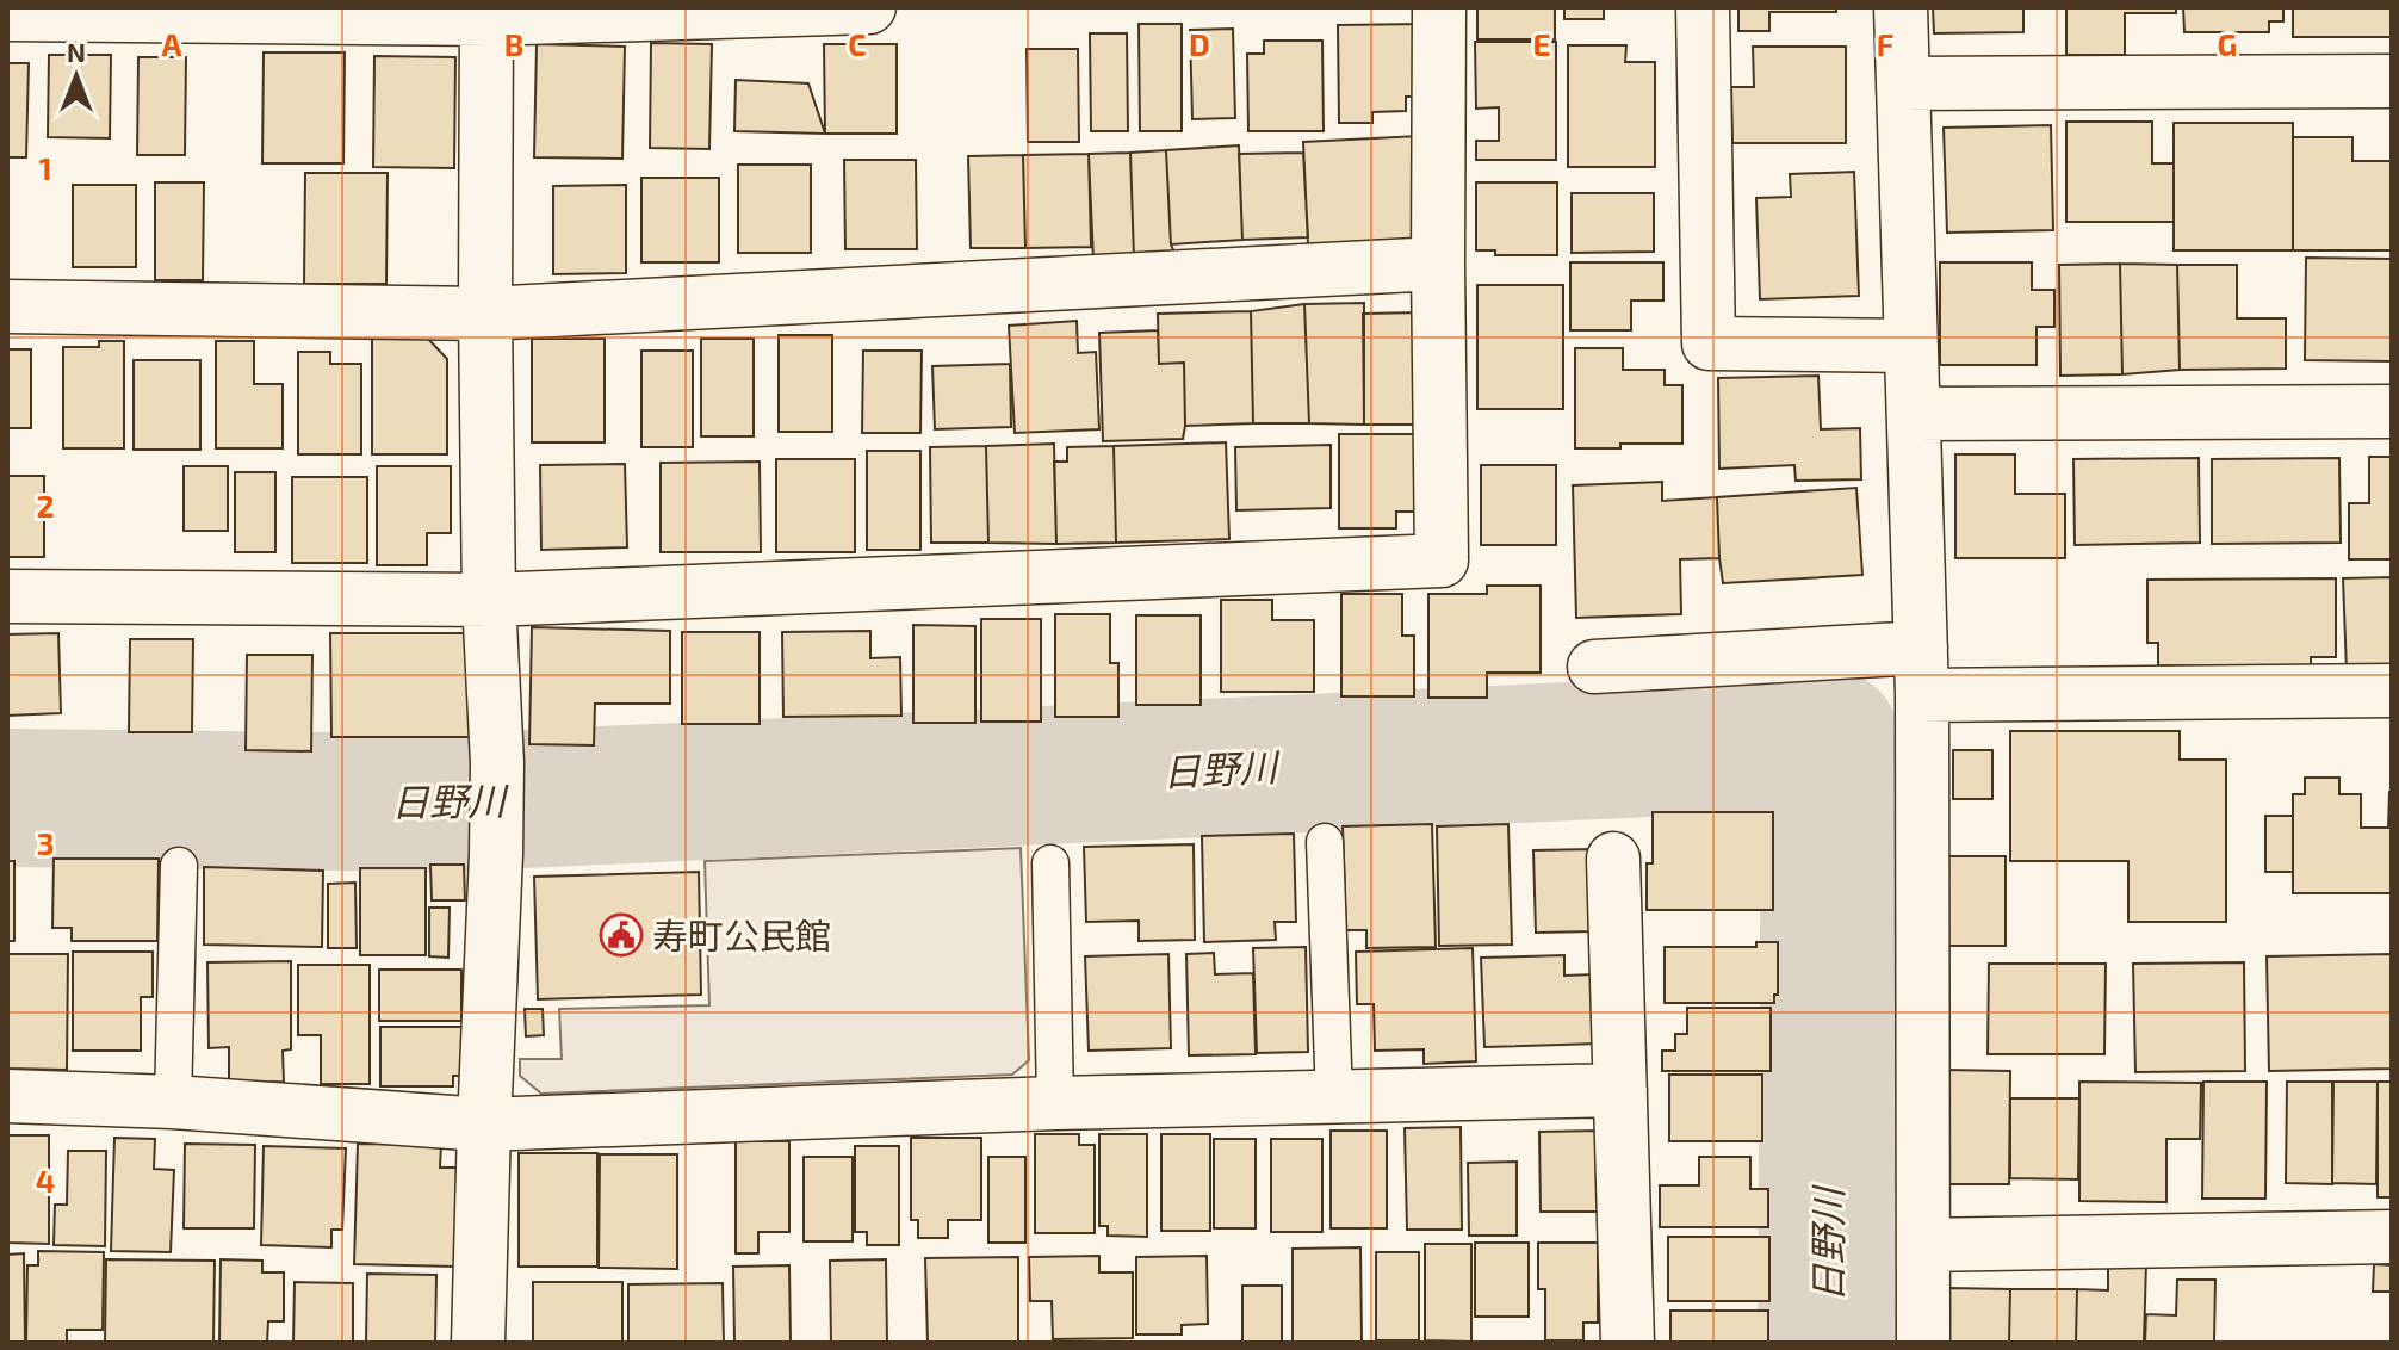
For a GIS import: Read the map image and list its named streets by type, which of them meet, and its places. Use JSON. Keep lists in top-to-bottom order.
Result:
{
  "water": ["日野川"],
  "places": {
    "public building": ["寿町公民館"]
  },
  "north": "top",
  "grid": {
    "columns": [
      "A",
      "B",
      "C",
      "D",
      "E",
      "F",
      "G"
    ],
    "rows": [
      "1",
      "2",
      "3",
      "4"
    ]
  }
}
